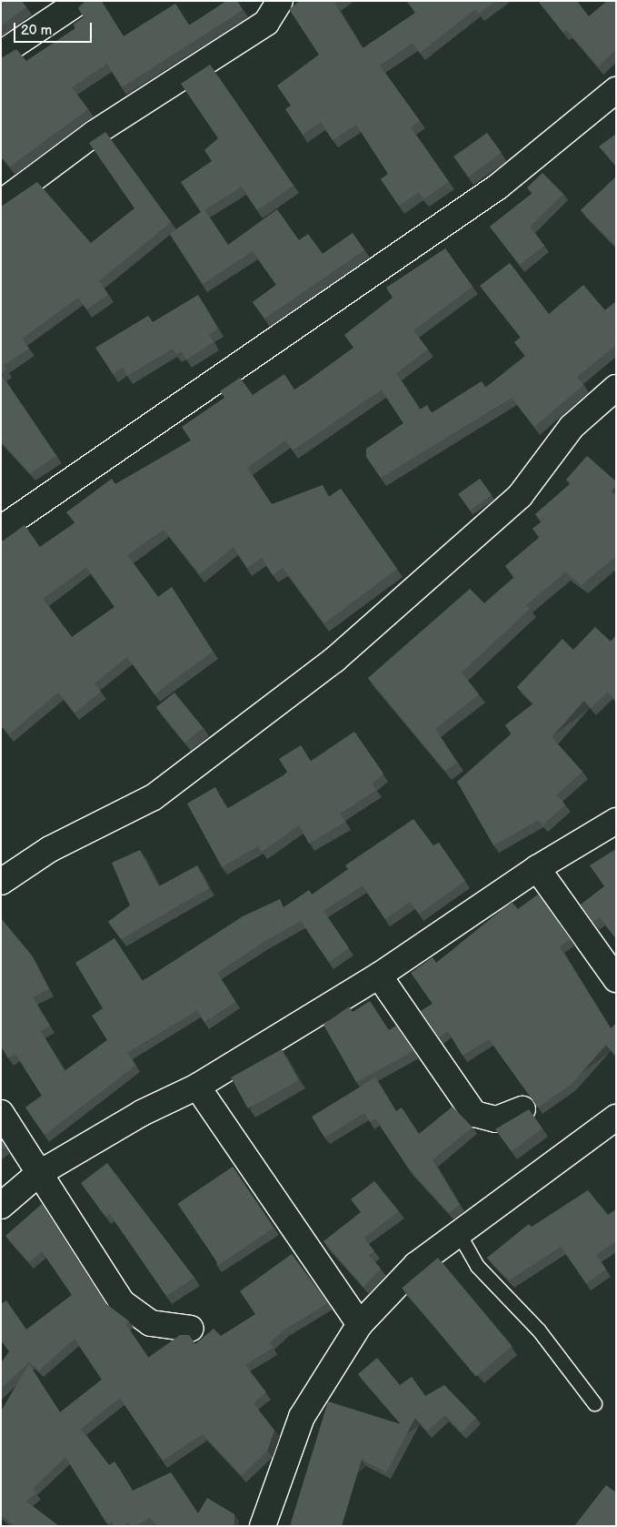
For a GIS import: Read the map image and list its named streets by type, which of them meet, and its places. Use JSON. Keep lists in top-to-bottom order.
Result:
{
  "scale_bar": "20 m"
}
